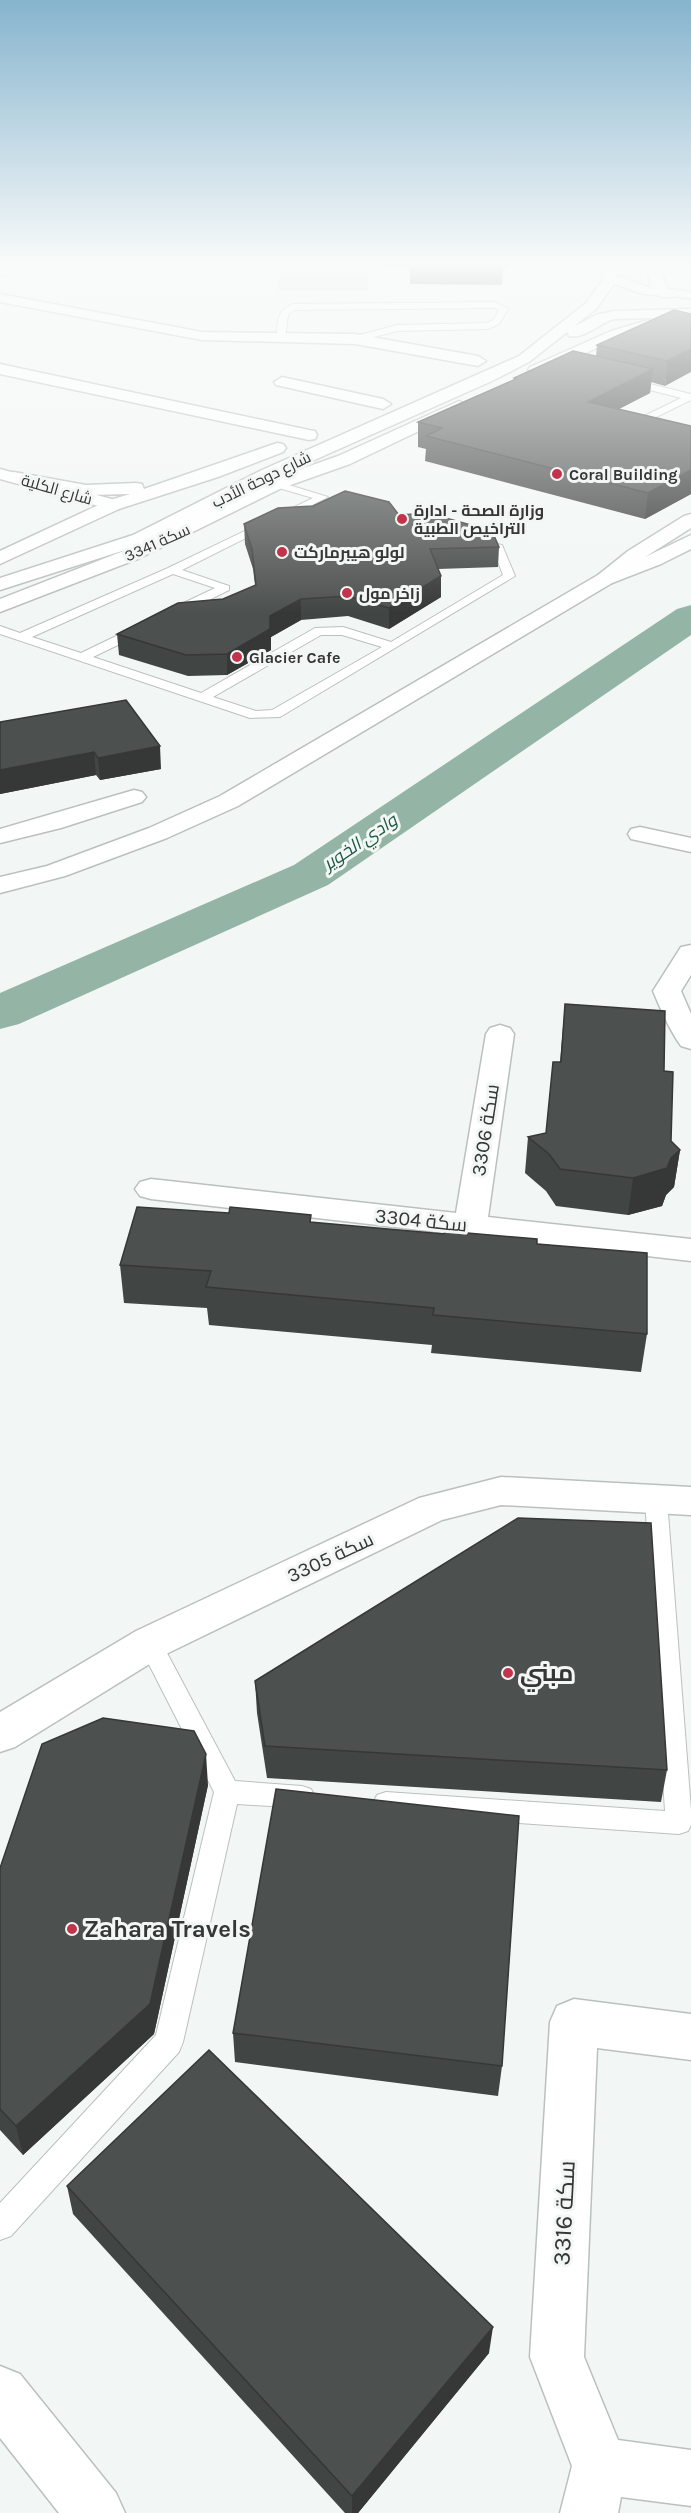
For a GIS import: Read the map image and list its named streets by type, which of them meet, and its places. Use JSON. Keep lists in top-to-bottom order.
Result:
{
  "streets": {
    "main road": [
      "شارع دوحة الأدب",
      "شارع الكلية",
      "سكة 3341",
      "سكة 3306",
      "سكة 3304",
      "3305 سكة",
      "سكة 3316"
    ]
  },
  "crossings": [
    ["شارع دوحة الأدب", "شارع الكلية"],
    ["سكة 3306", "سكة 3304"]
  ],
  "water": ["وادي الخوير"],
  "places": [
    "Coral Building",
    "وزارة الصحة - ادارة التراخيص الطبية",
    "لولو هيبرماركت",
    "زاخر مول",
    "Glacier Cafe",
    "مبني",
    "Zahara Travels"
  ]
}
